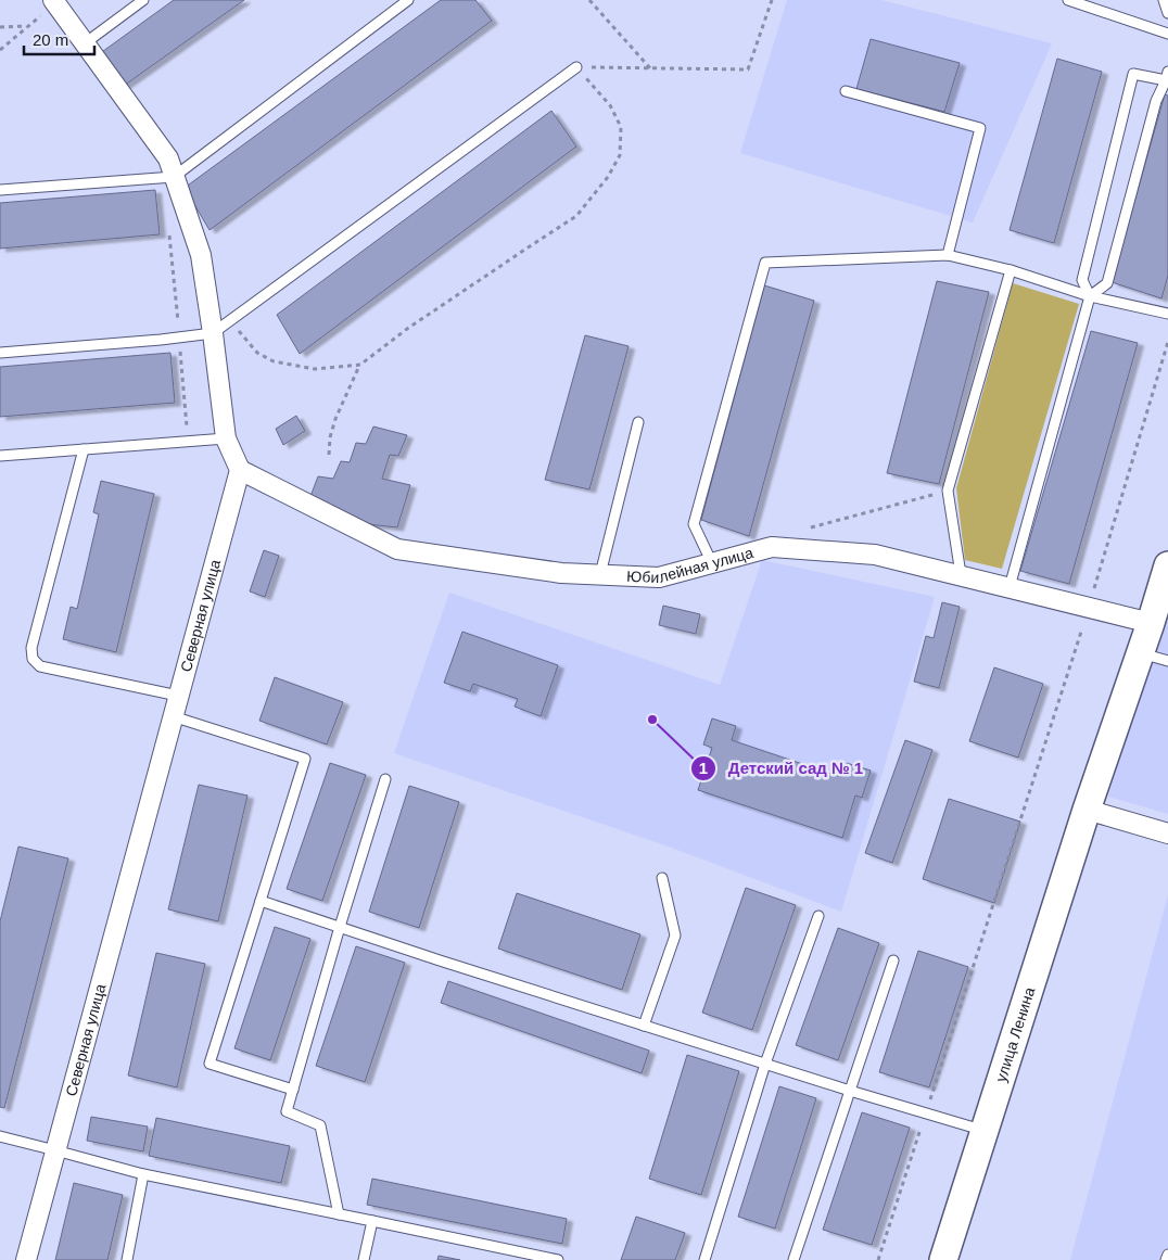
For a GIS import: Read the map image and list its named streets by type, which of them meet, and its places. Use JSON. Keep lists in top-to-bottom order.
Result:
{
  "streets": {
    "main road": ["улица Ленина"],
    "street": ["Юбилейная улица", "Северная улица"]
  },
  "crossings": [
    ["Юбилейная улица", "Северная улица"],
    ["Юбилейная улица", "улица Ленина"]
  ],
  "places": ["Детский сад № 1"],
  "scale_bar": "20 m"
}
